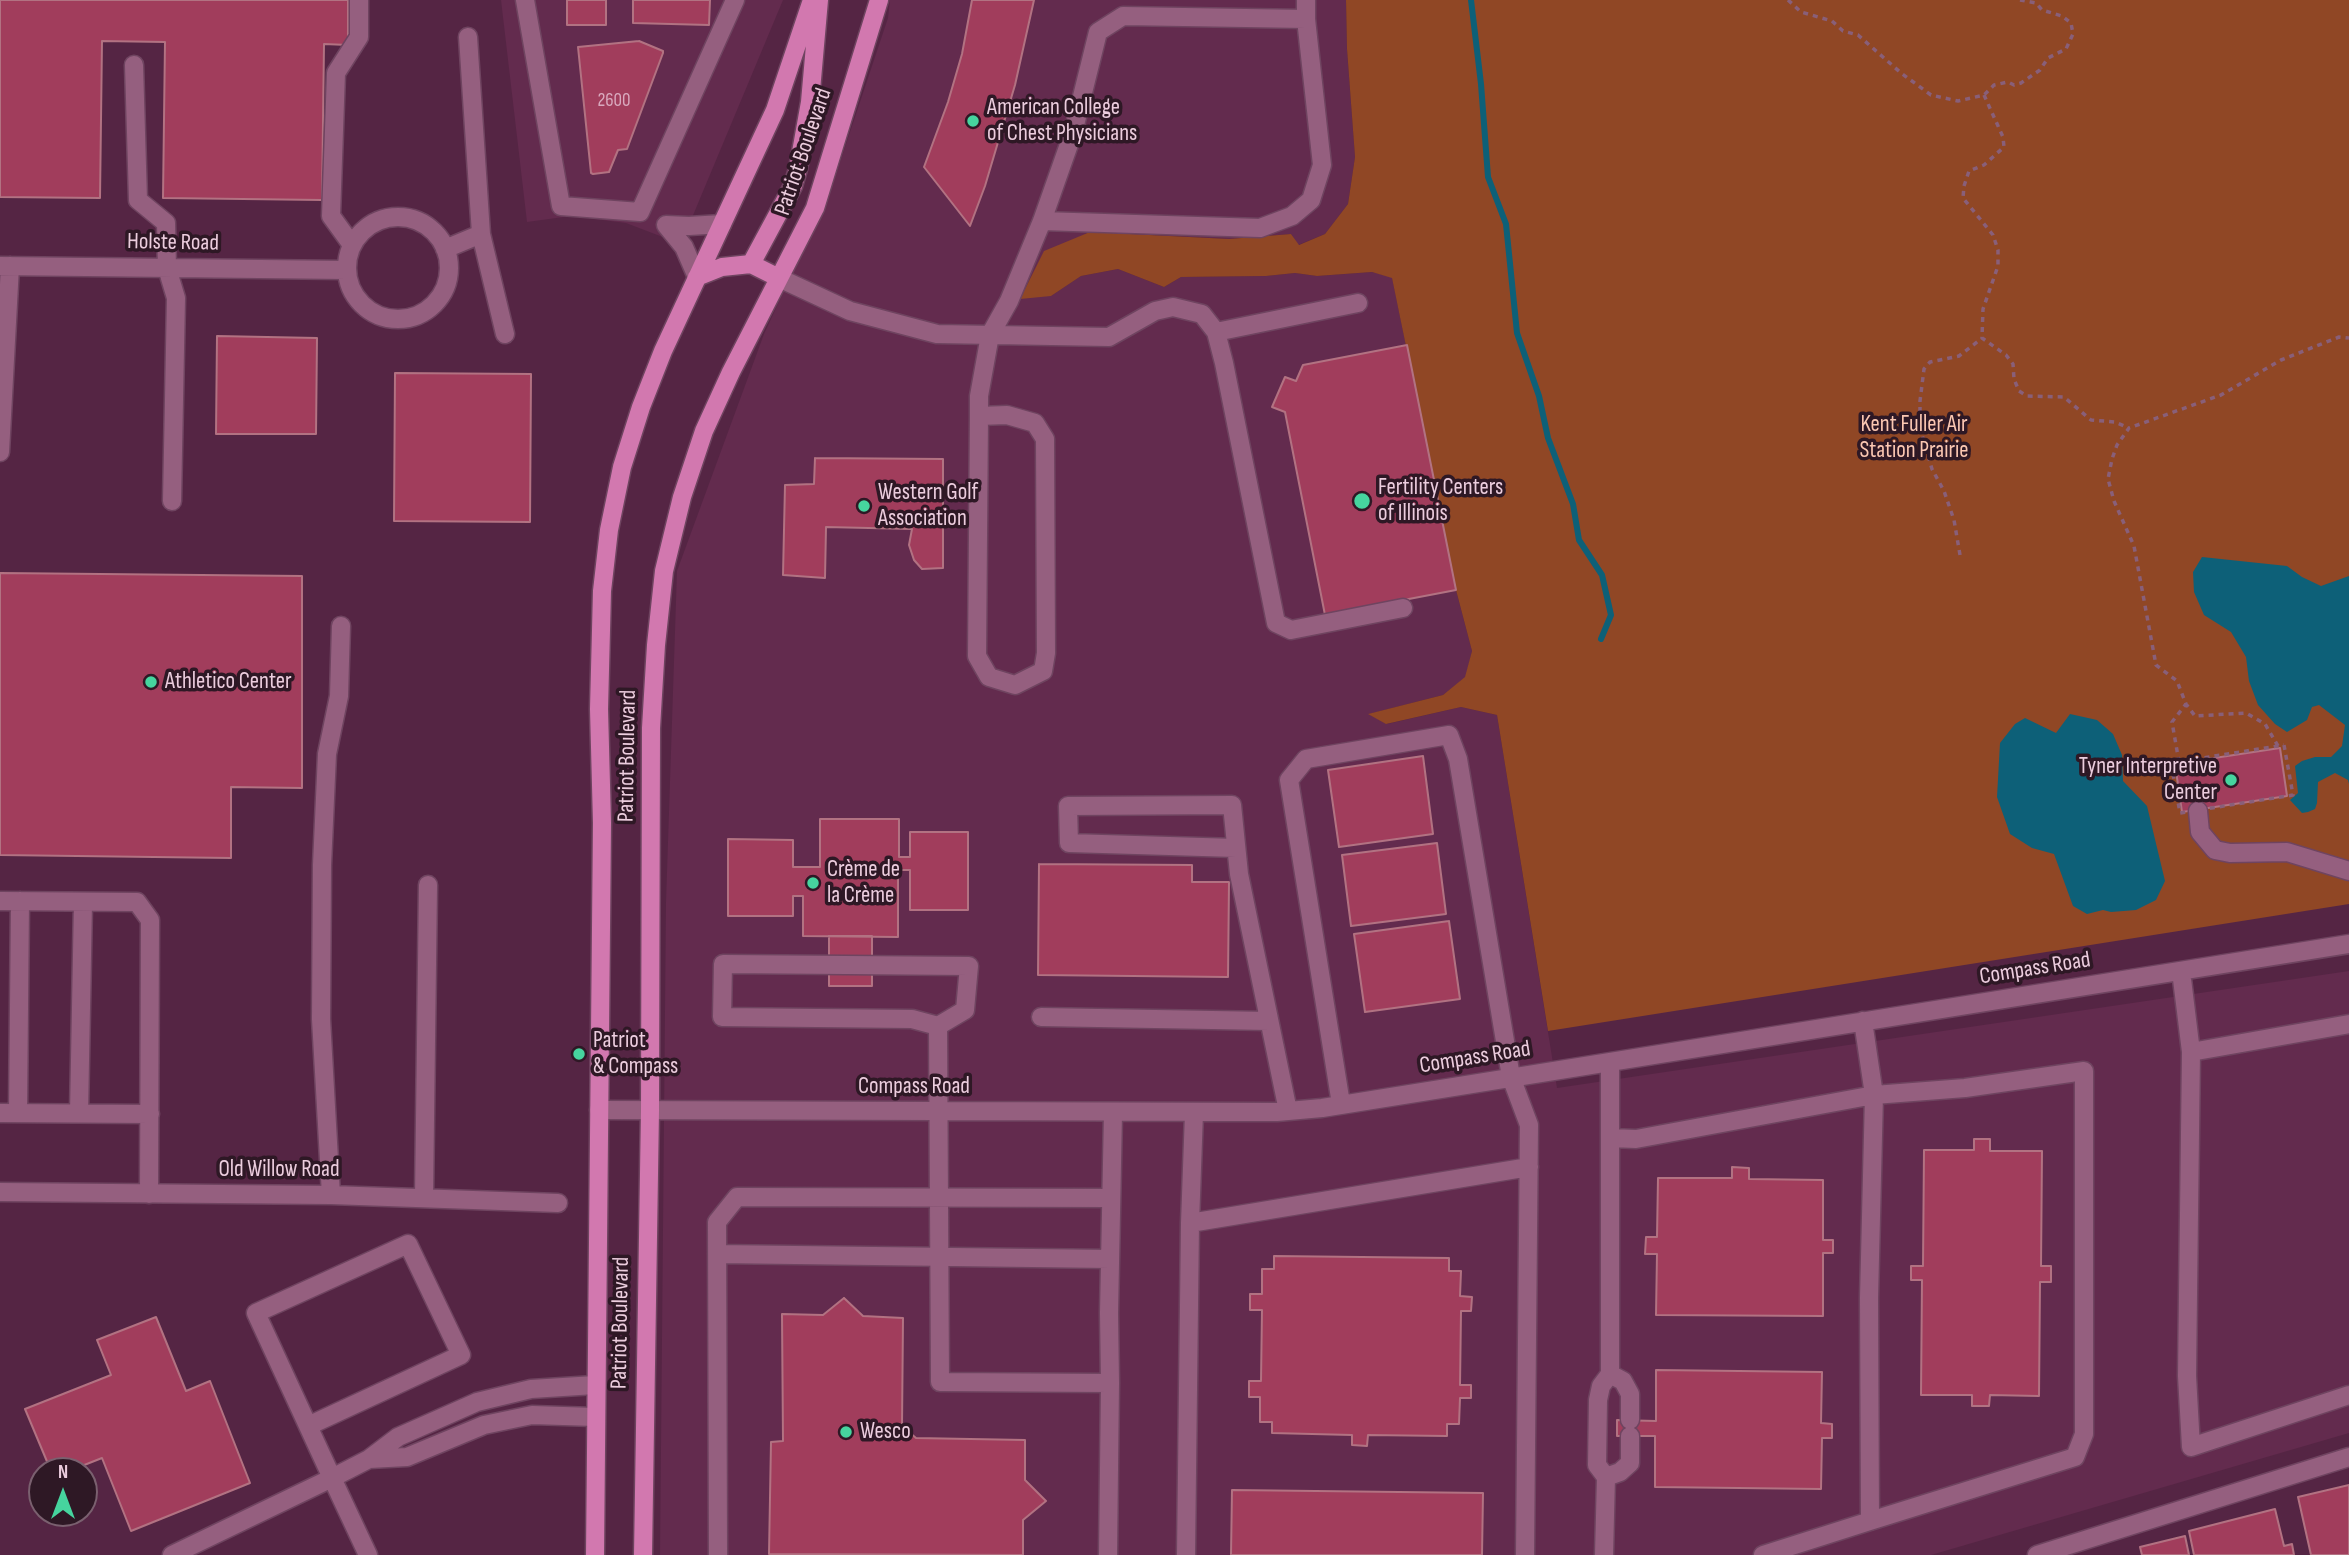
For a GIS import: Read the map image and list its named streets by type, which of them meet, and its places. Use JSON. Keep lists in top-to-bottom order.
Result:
{
  "streets": {
    "main road": ["Patriot Boulevard"],
    "street": ["Holste Road", "Compass Road", "Old Willow Road"]
  },
  "crossings": [
    ["Patriot Boulevard", "Compass Road"]
  ],
  "parks": ["Kent Fuller Air Station Prairie"],
  "places": [
    "American College of Chest Physicians",
    "Fertility Centers of Illinois",
    "Western Golf Association",
    "Athletico Center",
    "Tyner Interpretive Center",
    "Crème de la Crème",
    "Patriot & Compass",
    "Wesco"
  ],
  "house_numbers": ["2600"],
  "north": "top"
}
